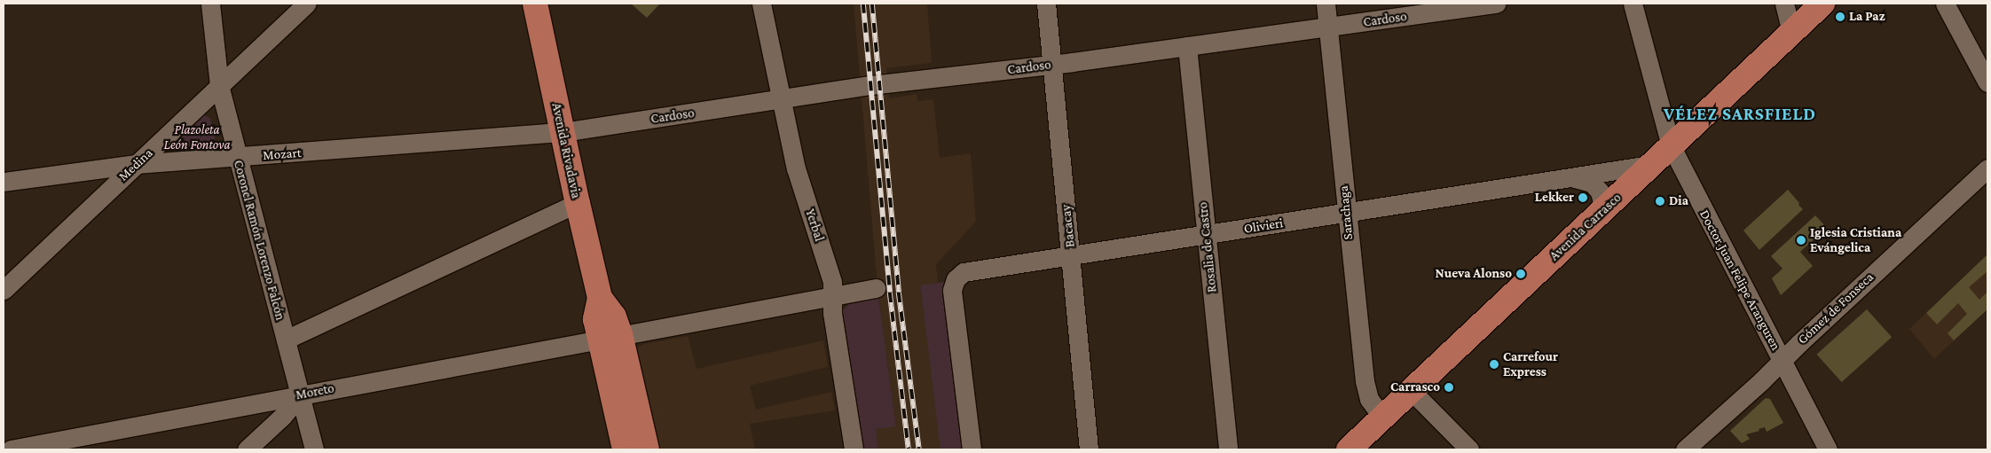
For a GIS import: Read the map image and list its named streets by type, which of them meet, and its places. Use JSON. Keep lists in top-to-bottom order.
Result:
{
  "streets": {
    "main road": ["Avenida Rivadavia", "Avenida Carrasco"],
    "street": [
      "Cardoso",
      "Mozart",
      "Medina",
      "Sarachaga",
      "Yerbal",
      "Bacacay",
      "Olivieri",
      "Coronel Ramón Lorenzo Falcón",
      "Rosalia de Castro",
      "Doctor Juan Felipe Aranguren",
      "Gómez de Fonseca",
      "Moreto"
    ]
  },
  "crossings": [
    ["Cardoso", "Avenida Rivadavia"],
    ["Cardoso", "Mozart"],
    ["Cardoso", "Sarachaga"],
    ["Cardoso", "Yerbal"],
    ["Cardoso", "Bacacay"],
    ["Cardoso", "Rosalia de Castro"],
    ["Avenida Rivadavia", "Mozart"],
    ["Avenida Rivadavia", "Moreto"],
    ["Mozart", "Medina"],
    ["Mozart", "Coronel Ramón Lorenzo Falcón"],
    ["Medina", "Coronel Ramón Lorenzo Falcón"],
    ["Sarachaga", "Olivieri"],
    ["Sarachaga", "Avenida Carrasco"],
    ["Bacacay", "Olivieri"],
    ["Olivieri", "Avenida Carrasco"],
    ["Olivieri", "Rosalia de Castro"],
    ["Avenida Carrasco", "Doctor Juan Felipe Aranguren"],
    ["Coronel Ramón Lorenzo Falcón", "Moreto"],
    ["Doctor Juan Felipe Aranguren", "Gómez de Fonseca"]
  ],
  "districts": ["VÉLEZ SARSFIELD"],
  "parks": ["Plazoleta León Fontova"],
  "places": [
    "La Paz",
    "Lekker",
    "Dia",
    "Iglesia Cristiana Evángelica",
    "Nueva Alonso",
    "Carrefour Express",
    "Carrasco"
  ]
}
